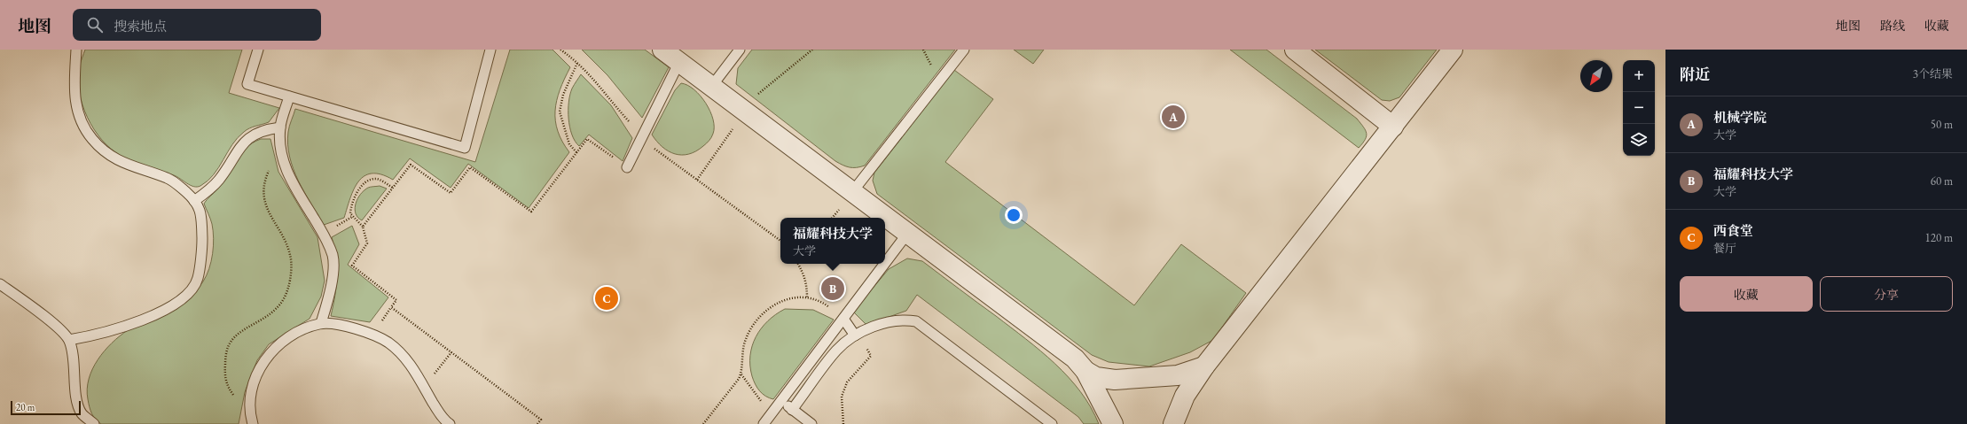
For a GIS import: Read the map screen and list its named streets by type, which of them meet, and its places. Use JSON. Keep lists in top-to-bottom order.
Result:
{
  "scale_bar": "20 m",
  "north": "bottom left",
  "page": {
    "header": "地图",
    "search": "搜索地点",
    "nav": ["地图", "路线", "收藏"],
    "heading": ["附近", "3个结果"],
    "map_buttons": ["+", "−"],
    "list": [
      {
        "mark": "A",
        "name": "机械学院",
        "note": "大学",
        "value": "50 m"
      },
      {
        "mark": "B",
        "name": "福耀科技大学",
        "note": "大学",
        "value": "60 m"
      },
      {
        "mark": "C",
        "name": "西食堂",
        "note": "餐厅",
        "value": "120 m"
      }
    ],
    "pins": ["A", "B", "C"],
    "popup": ["福耀科技大学", "大学"],
    "buttons": ["收藏", "分享"],
    "scale": "20 m"
  }
}
